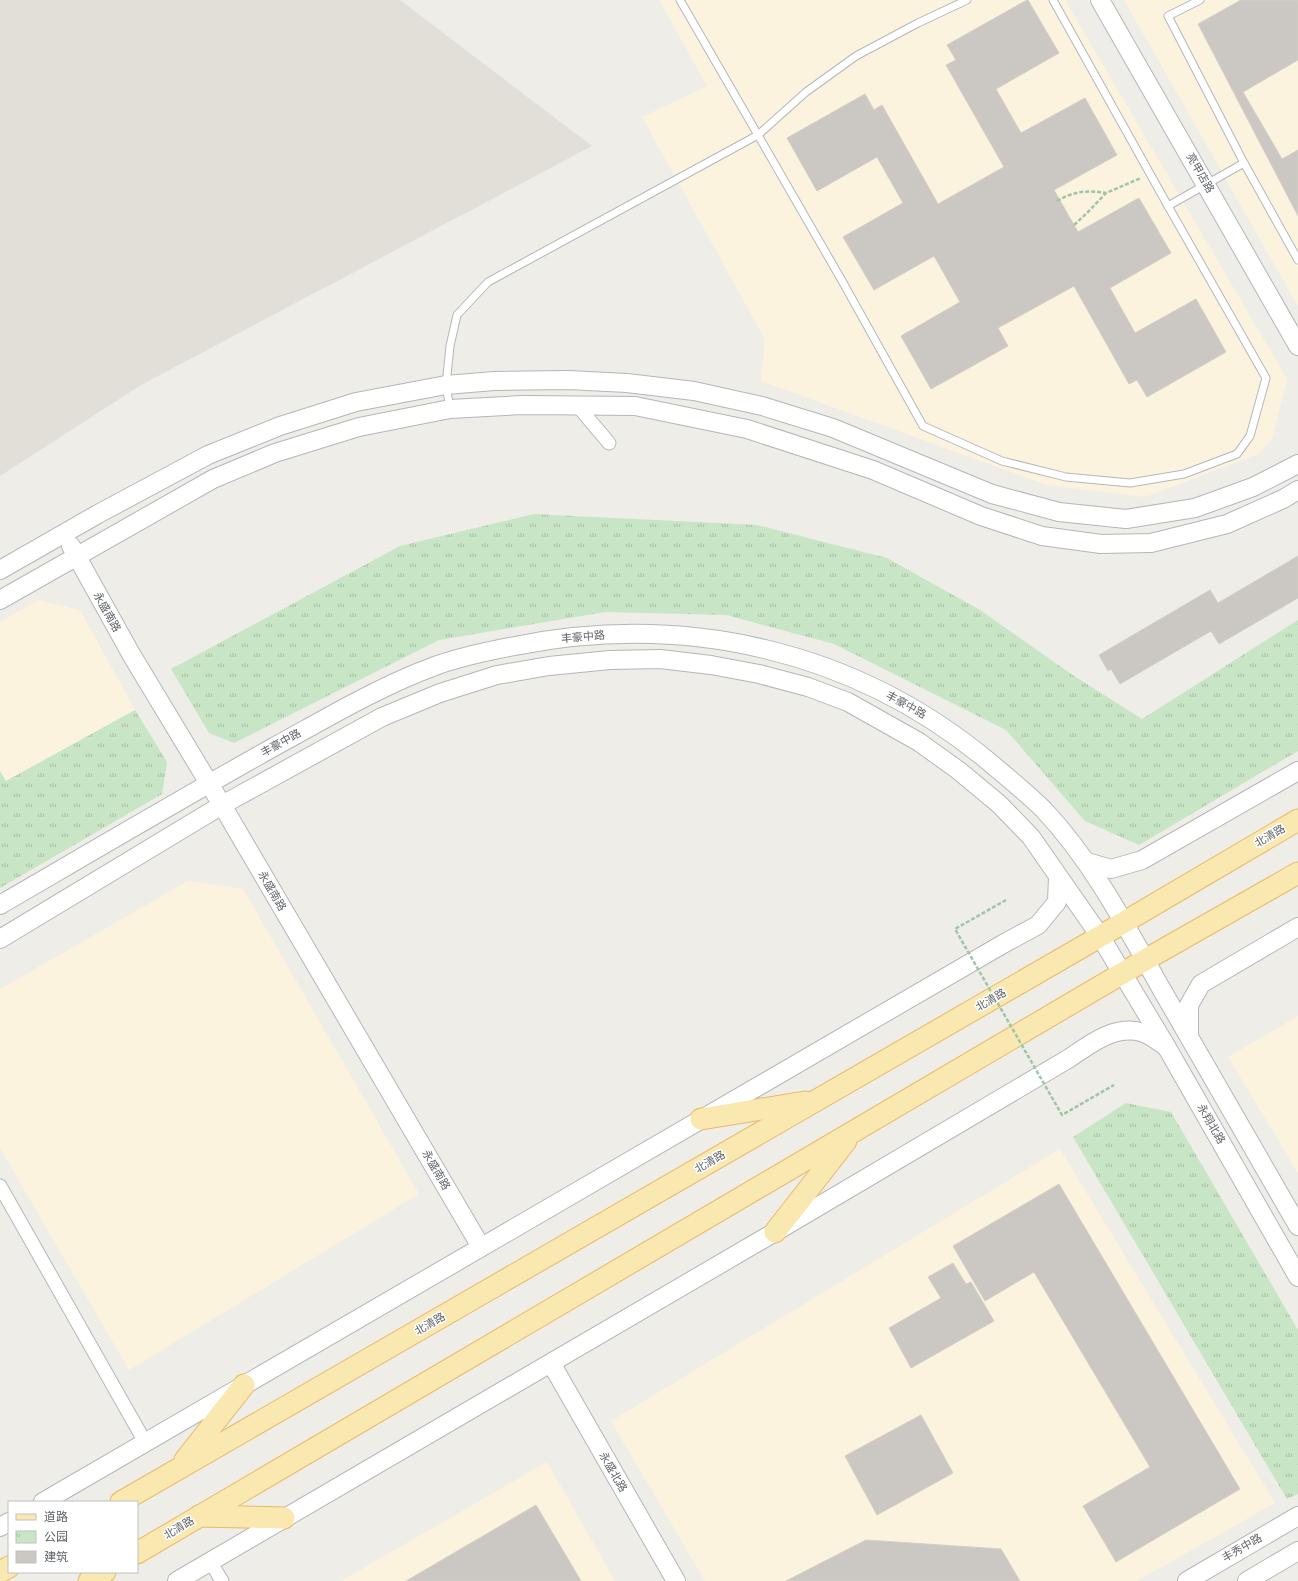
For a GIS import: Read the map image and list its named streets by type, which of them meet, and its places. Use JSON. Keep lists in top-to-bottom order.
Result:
{
  "streets": {
    "main road": ["北清路"],
    "street": [
      "亮甲店路",
      "永盛南路",
      "丰豪中路",
      "永翔北路",
      "永盛北路",
      "丰秀中路"
    ]
  },
  "crossings": [
    ["永盛南路", "丰豪中路"],
    ["丰豪中路", "北清路"],
    ["北清路", "永翔北路"]
  ],
  "legend": ["道路", "公园", "建筑"]
}
